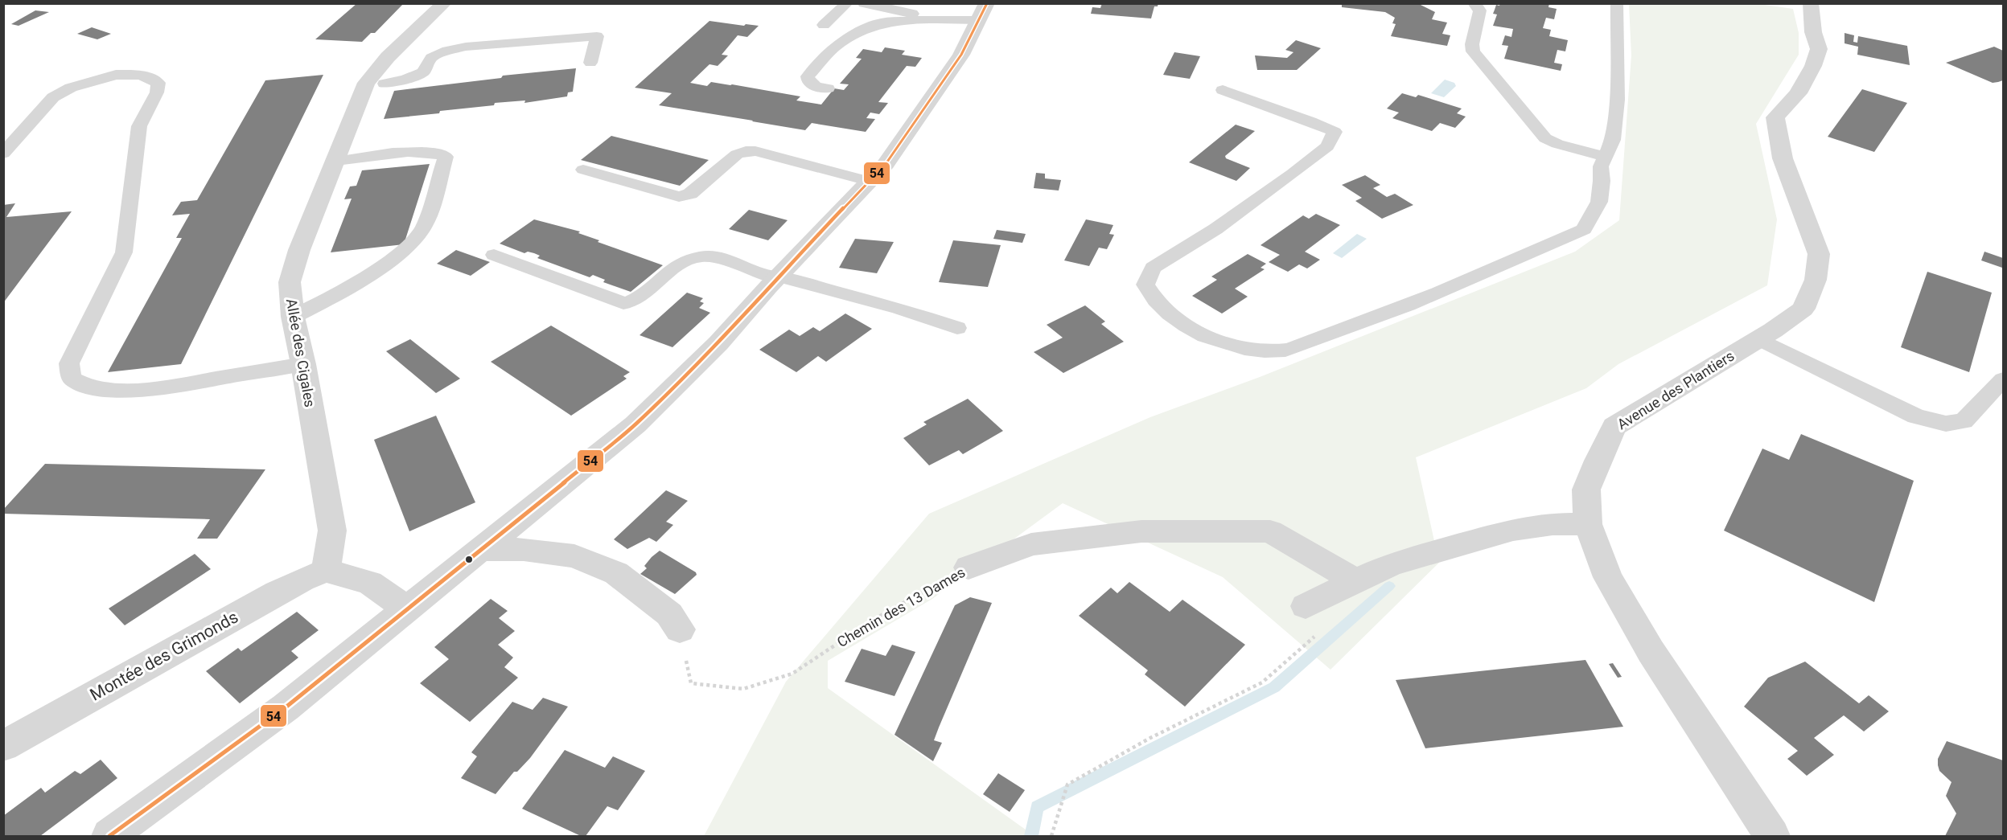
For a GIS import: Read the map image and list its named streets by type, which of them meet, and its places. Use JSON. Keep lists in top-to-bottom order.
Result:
{
  "streets": {
    "street": [
      "Allée des Cigales",
      "Avenue des Plantiers",
      "Chemin des 13 Dames",
      "Montée des Grimonds"
    ]
  },
  "crossings": [
    ["Allée des Cigales", "Montée des Grimonds"]
  ],
  "lines": ["transit line 54"]
}
